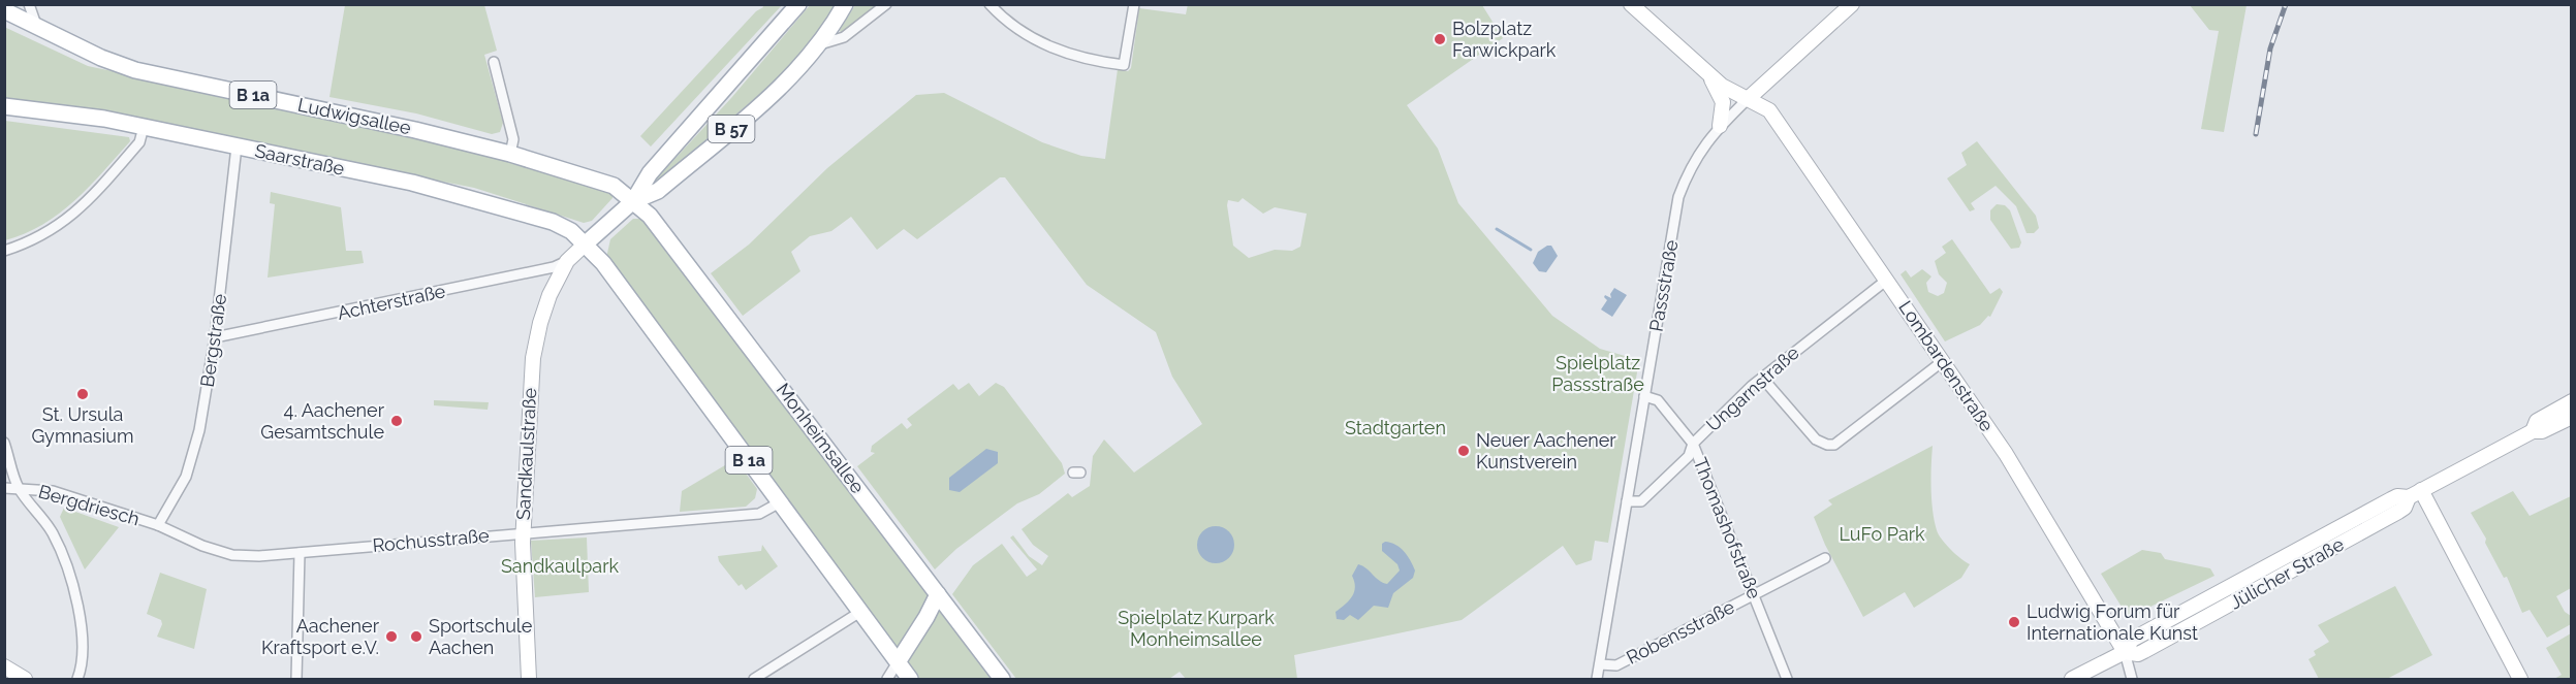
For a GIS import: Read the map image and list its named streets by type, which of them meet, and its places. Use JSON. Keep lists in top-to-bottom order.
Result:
{
  "streets": {
    "main road": [
      "B 1a",
      "Ludwigsallee",
      "B 57",
      "Saarstraße",
      "Monheimsallee"
    ],
    "street": [
      "Passstraße",
      "Achterstraße",
      "Bergstraße",
      "Lombardenstraße",
      "Ungarnstraße",
      "Sandkaulstraße",
      "Bergdriesch",
      "Thomashofstraße",
      "Rochusstraße",
      "Jülicher Straße",
      "Robensstraße"
    ]
  },
  "crossings": [
    ["B 1a", "B 57"],
    ["B 1a", "Saarstraße"],
    ["B 1a", "Sandkaulstraße"],
    ["B 1a", "Rochusstraße"],
    ["Ludwigsallee", "B 57"],
    ["Ludwigsallee", "Monheimsallee"],
    ["B 57", "Saarstraße"],
    ["B 57", "Monheimsallee"],
    ["B 57", "Sandkaulstraße"],
    ["Saarstraße", "Bergstraße"],
    ["Saarstraße", "Sandkaulstraße"],
    ["Passstraße", "Lombardenstraße"],
    ["Passstraße", "Ungarnstraße"],
    ["Passstraße", "Thomashofstraße"],
    ["Passstraße", "Robensstraße"],
    ["Achterstraße", "Bergstraße"],
    ["Achterstraße", "Sandkaulstraße"],
    ["Bergstraße", "Bergdriesch"],
    ["Bergstraße", "Rochusstraße"],
    ["Lombardenstraße", "Ungarnstraße"],
    ["Lombardenstraße", "Jülicher Straße"],
    ["Ungarnstraße", "Thomashofstraße"],
    ["Sandkaulstraße", "Rochusstraße"],
    ["Bergdriesch", "Rochusstraße"],
    ["Thomashofstraße", "Robensstraße"]
  ],
  "parks": [
    "Spielplatz Passstraße",
    "Stadtgarten",
    "LuFo Park",
    "Sandkaulpark",
    "Spielplatz Kurpark Monheimsallee"
  ],
  "places": [
    "Bolzplatz Farwickpark",
    "St. Ursula Gymnasium",
    "4. Aachener Gesamtschule",
    "Neuer Aachener Kunstverein",
    "Ludwig Forum für Internationale Kunst",
    "Aachener Kraftsport e.V.",
    "Sportschule Aachen"
  ]
}
